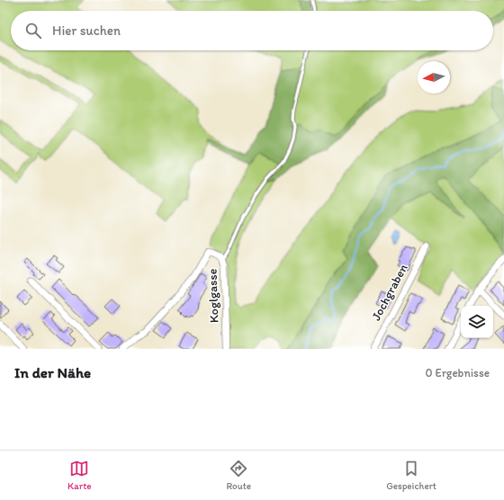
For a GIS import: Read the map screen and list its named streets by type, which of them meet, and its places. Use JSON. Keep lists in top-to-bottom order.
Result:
{
  "streets": {
    "street": ["Jochgraben", "Koglgasse"]
  },
  "north": "left",
  "page": {
    "search": "Hier suchen",
    "heading": ["In der Nähe", "0 Ergebnisse"],
    "nav": ["Karte", "Route", "Gespeichert"]
  }
}
